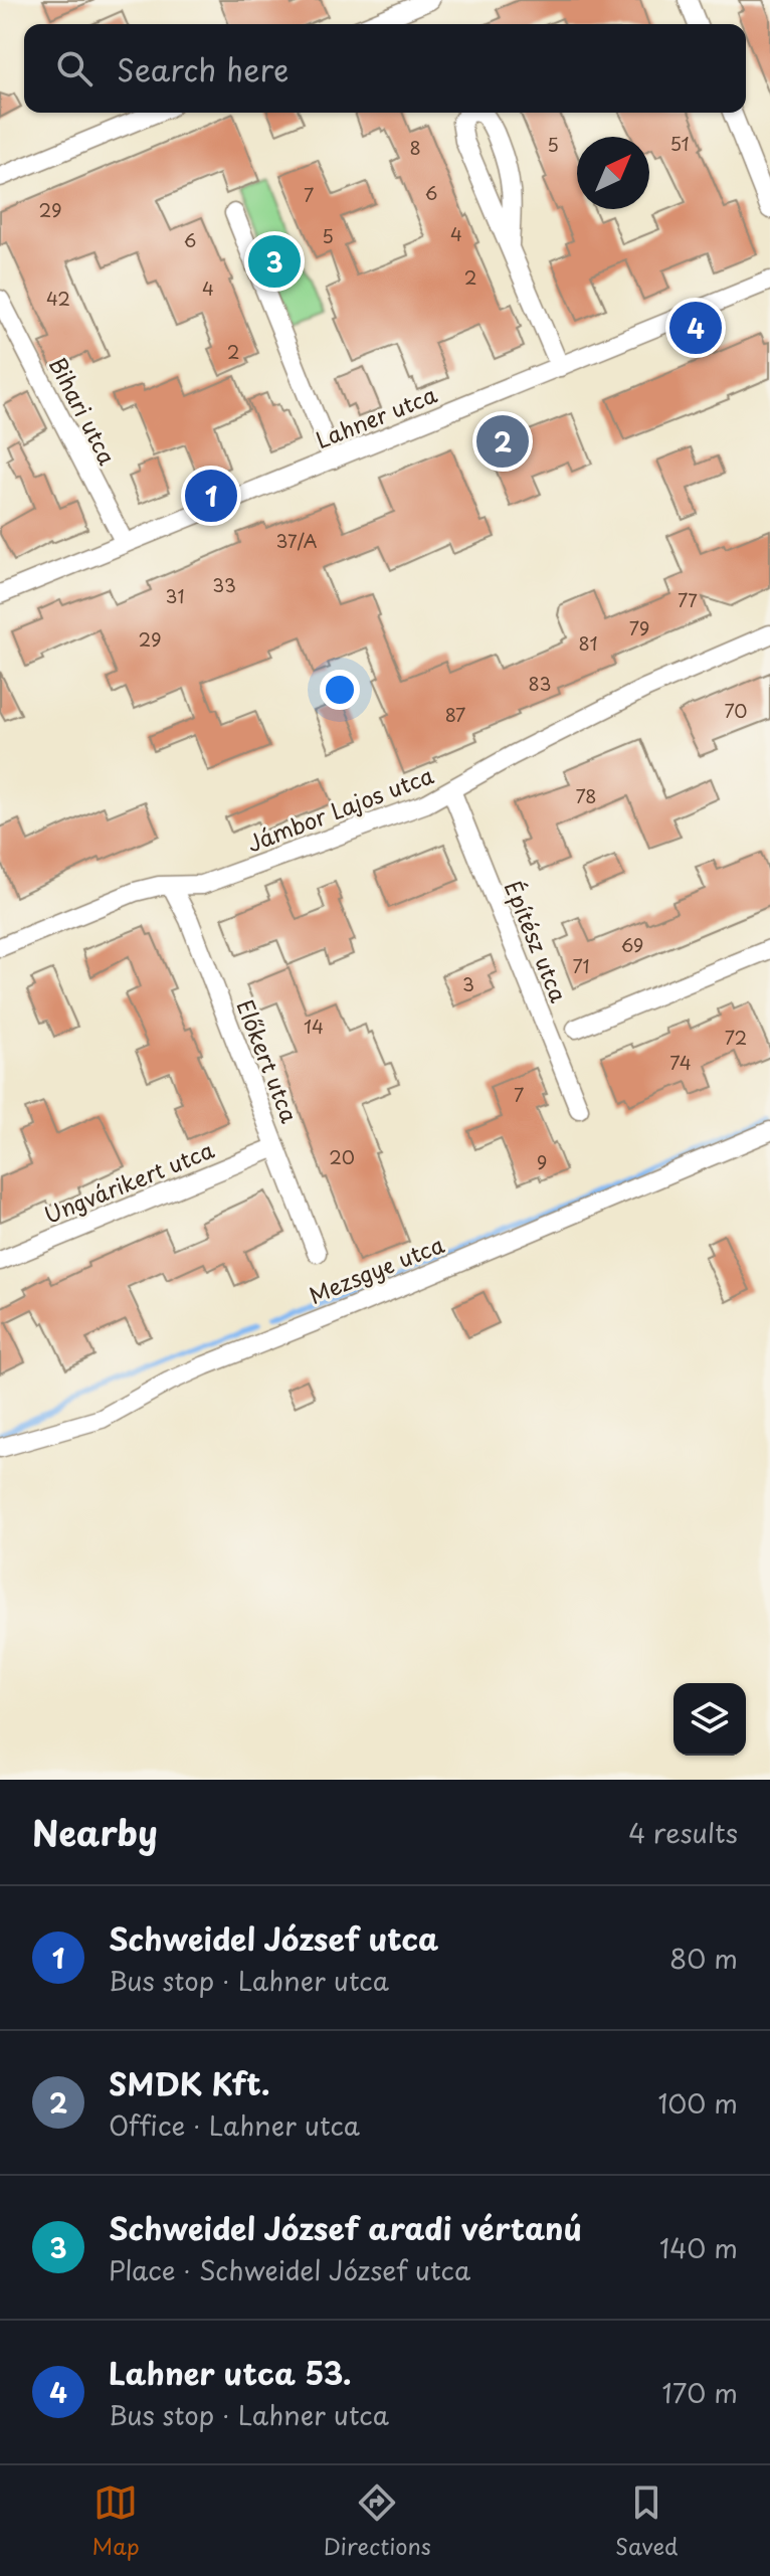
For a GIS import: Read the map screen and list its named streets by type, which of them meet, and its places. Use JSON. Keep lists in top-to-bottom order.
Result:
{
  "streets": {
    "street": [
      "Bihari utca",
      "Lahner utca",
      "Jámbor Lajos utca",
      "Építész utca",
      "Előkert utca",
      "Ungvárikert utca",
      "Mezsgye utca"
    ]
  },
  "crossings": [
    ["Bihari utca", "Lahner utca"],
    ["Jámbor Lajos utca", "Építész utca"],
    ["Jámbor Lajos utca", "Előkert utca"],
    ["Előkert utca", "Ungvárikert utca"]
  ],
  "house_numbers": [
    "51",
    "5",
    "8",
    "6",
    "7",
    "29",
    "4",
    "5",
    "6",
    "2",
    "4",
    "42",
    "2",
    "37/A",
    "33",
    "31",
    "77",
    "79",
    "29",
    "81",
    "83",
    "70",
    "87",
    "78",
    "69",
    "71",
    "3",
    "14",
    "72",
    "74",
    "7",
    "20",
    "9"
  ],
  "north": "top right",
  "page": {
    "search": "Search here",
    "pins": [
      "3",
      "4",
      "2",
      "1"
    ],
    "heading": ["Nearby", "4 results"],
    "list": [
      {
        "mark": "1",
        "name": "Schweidel József utca",
        "note": "Bus stop · Lahner utca",
        "value": "80 m"
      },
      {
        "mark": "2",
        "name": "SMDK Kft.",
        "note": "Office · Lahner utca",
        "value": "100 m"
      },
      {
        "mark": "3",
        "name": "Schweidel József aradi vértanú",
        "note": "Place · Schweidel József utca",
        "value": "140 m"
      },
      {
        "mark": "4",
        "name": "Lahner utca 53.",
        "note": "Bus stop · Lahner utca",
        "value": "170 m"
      }
    ],
    "nav": ["Map", "Directions", "Saved"]
  }
}
